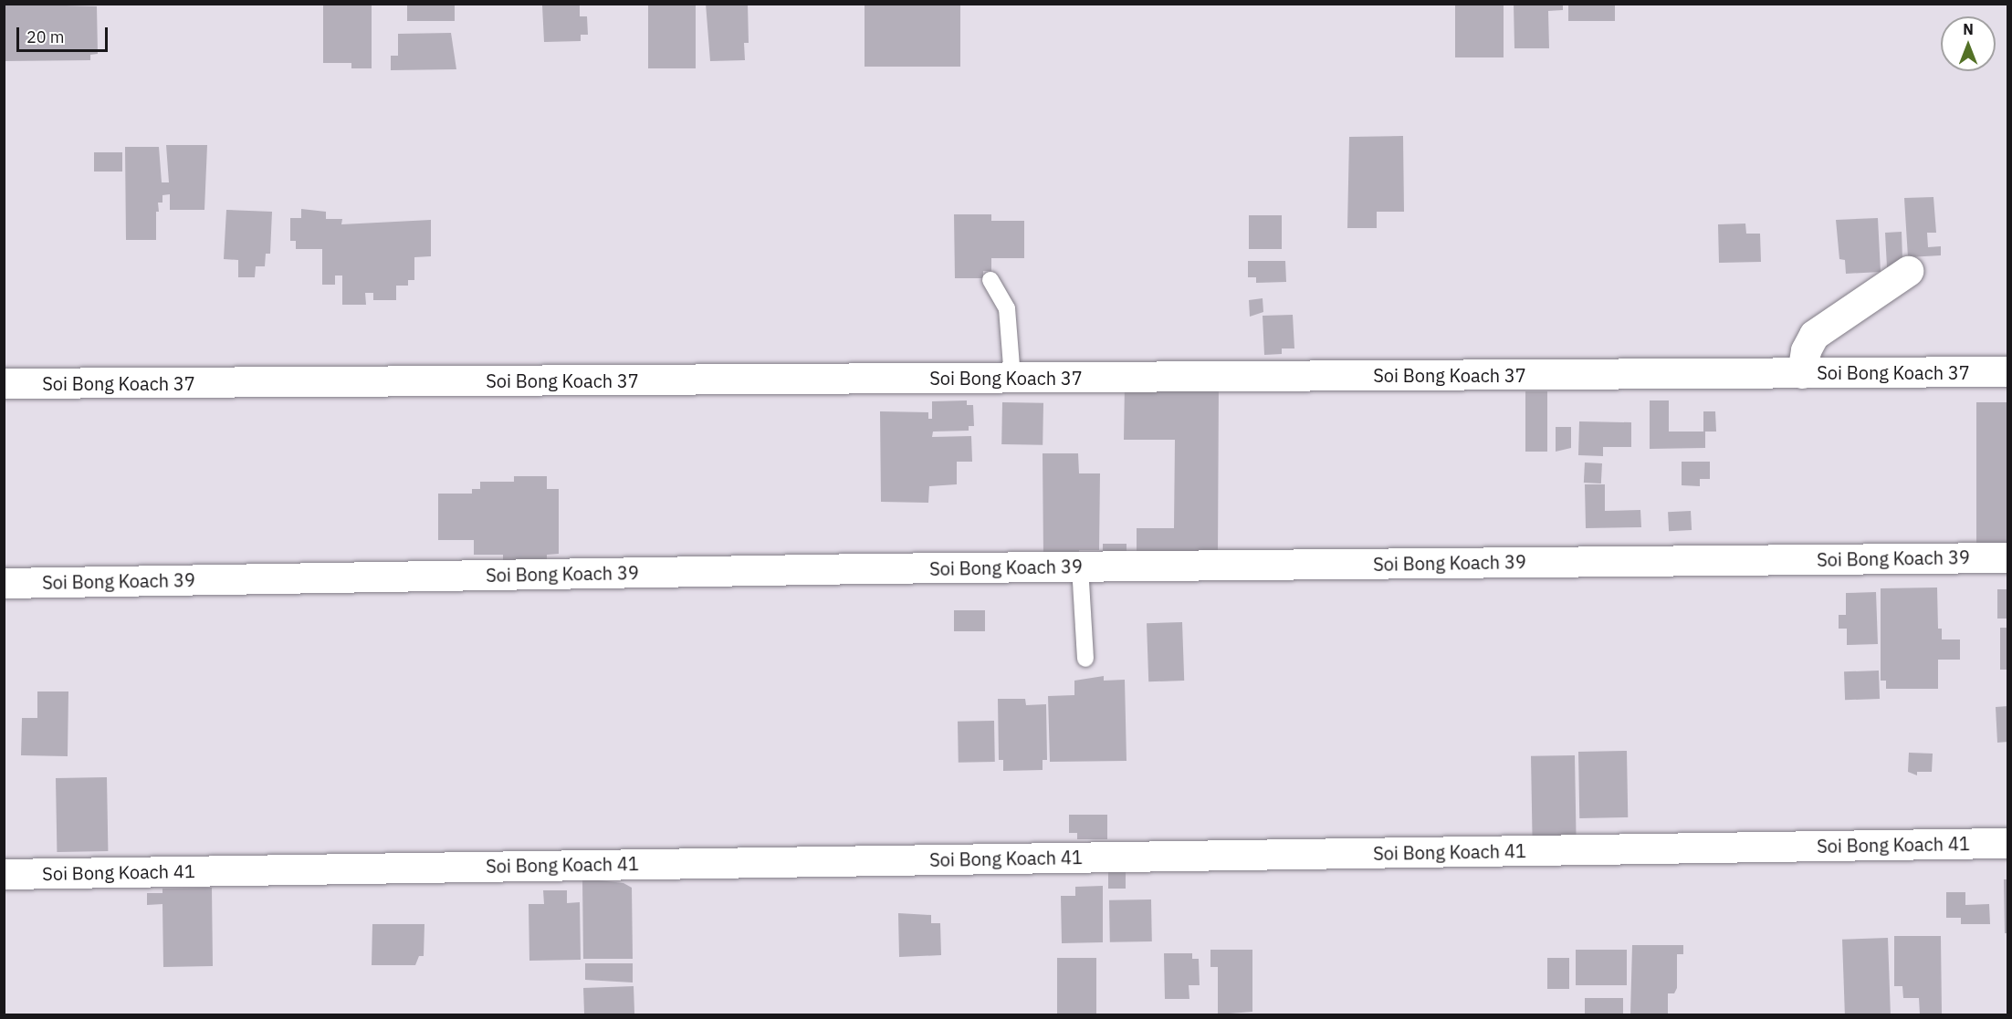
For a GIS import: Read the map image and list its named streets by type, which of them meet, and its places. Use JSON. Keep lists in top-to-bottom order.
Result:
{
  "streets": {
    "street": ["Soi Bong Koach 37", "Soi Bong Koach 39", "Soi Bong Koach 41"]
  },
  "scale_bar": "20 m",
  "north": "top"
}
